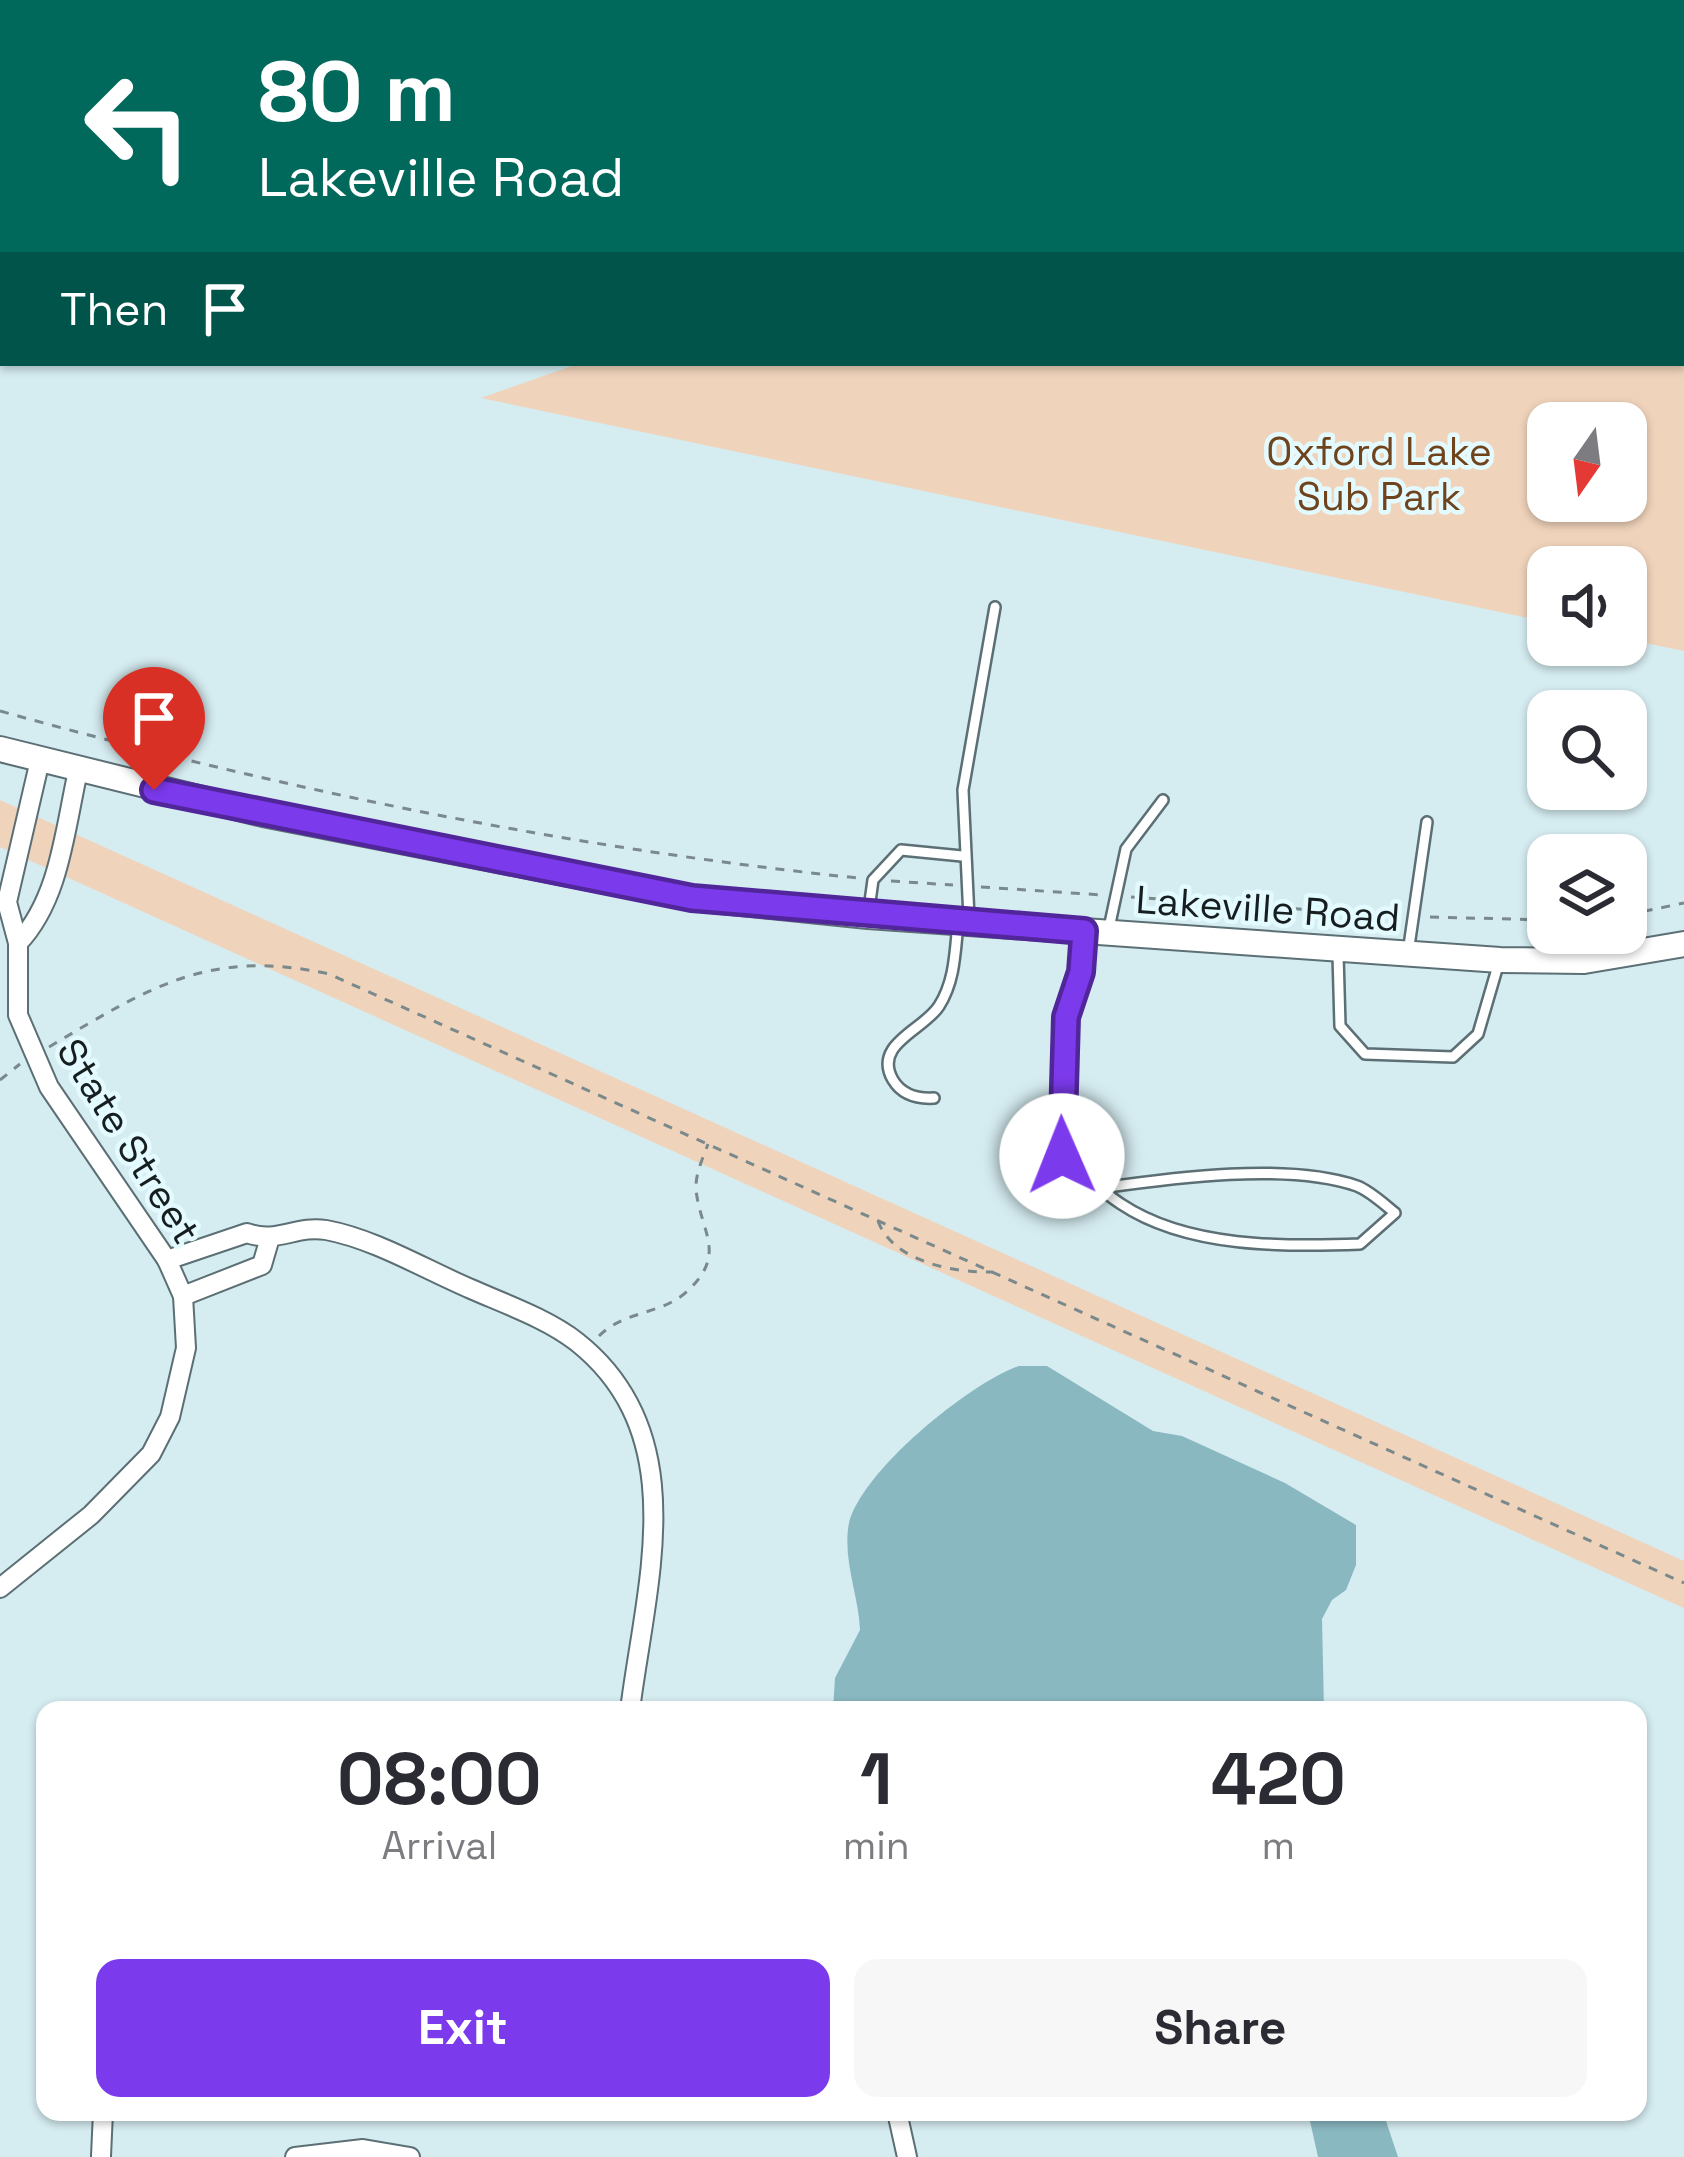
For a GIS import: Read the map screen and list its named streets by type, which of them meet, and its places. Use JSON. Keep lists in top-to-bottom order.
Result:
{
  "streets": {
    "main road": ["Lakeville Road"],
    "street": ["State Street"]
  },
  "crossings": [
    ["Lakeville Road", "State Street"]
  ],
  "parks": ["Oxford Lake Sub Park"],
  "north": "bottom",
  "page": {
    "turn": ["80 m", "Lakeville Road"],
    "then": "Then",
    "eta": [
      "08:00",
      "Arrival",
      "1",
      "min",
      "420",
      "m"
    ],
    "buttons": ["Exit", "Share"]
  }
}
